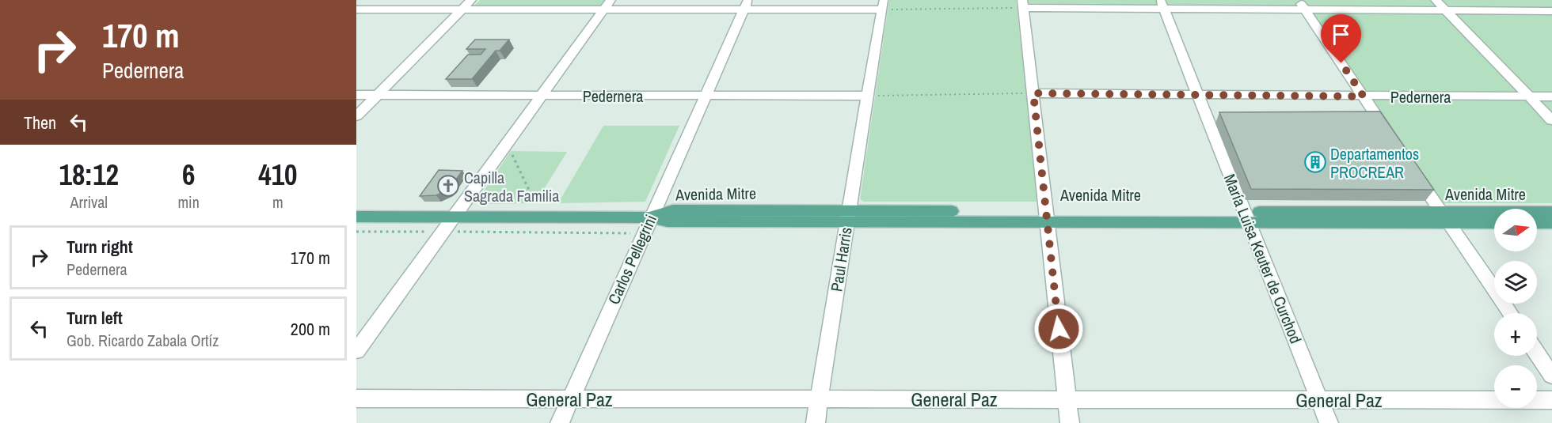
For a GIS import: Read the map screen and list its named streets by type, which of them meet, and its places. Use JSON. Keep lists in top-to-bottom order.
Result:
{
  "streets": {
    "main road": ["Avenida Mitre"],
    "street": [
      "Pedernera",
      "María Luisa Keuter de Curchod",
      "Carlos Pellegrini",
      "Paul Harris",
      "General Paz"
    ]
  },
  "crossings": [
    ["Pedernera", "María Luisa Keuter de Curchod"],
    ["Pedernera", "Carlos Pellegrini"],
    ["Pedernera", "Paul Harris"],
    ["Avenida Mitre", "María Luisa Keuter de Curchod"],
    ["Avenida Mitre", "Carlos Pellegrini"],
    ["Avenida Mitre", "Paul Harris"],
    ["María Luisa Keuter de Curchod", "General Paz"],
    ["Carlos Pellegrini", "General Paz"],
    ["Paul Harris", "General Paz"]
  ],
  "places": {
    "building": ["Departamentos PROCREAR"],
    "church": ["Capilla Sagrada Familia"]
  },
  "north": "right",
  "page": {
    "turn": ["170 m", "Pedernera"],
    "then": "Then",
    "eta": [
      "18:12",
      "Arrival",
      "6",
      "min",
      "410",
      "m"
    ],
    "map_buttons": ["+", "−"],
    "list": [
      {
        "name": "Turn right",
        "note": "Pedernera",
        "value": "170 m"
      },
      {
        "name": "Turn left",
        "note": "Gob. Ricardo Zabala Ortíz",
        "value": "200 m"
      }
    ]
  }
}
